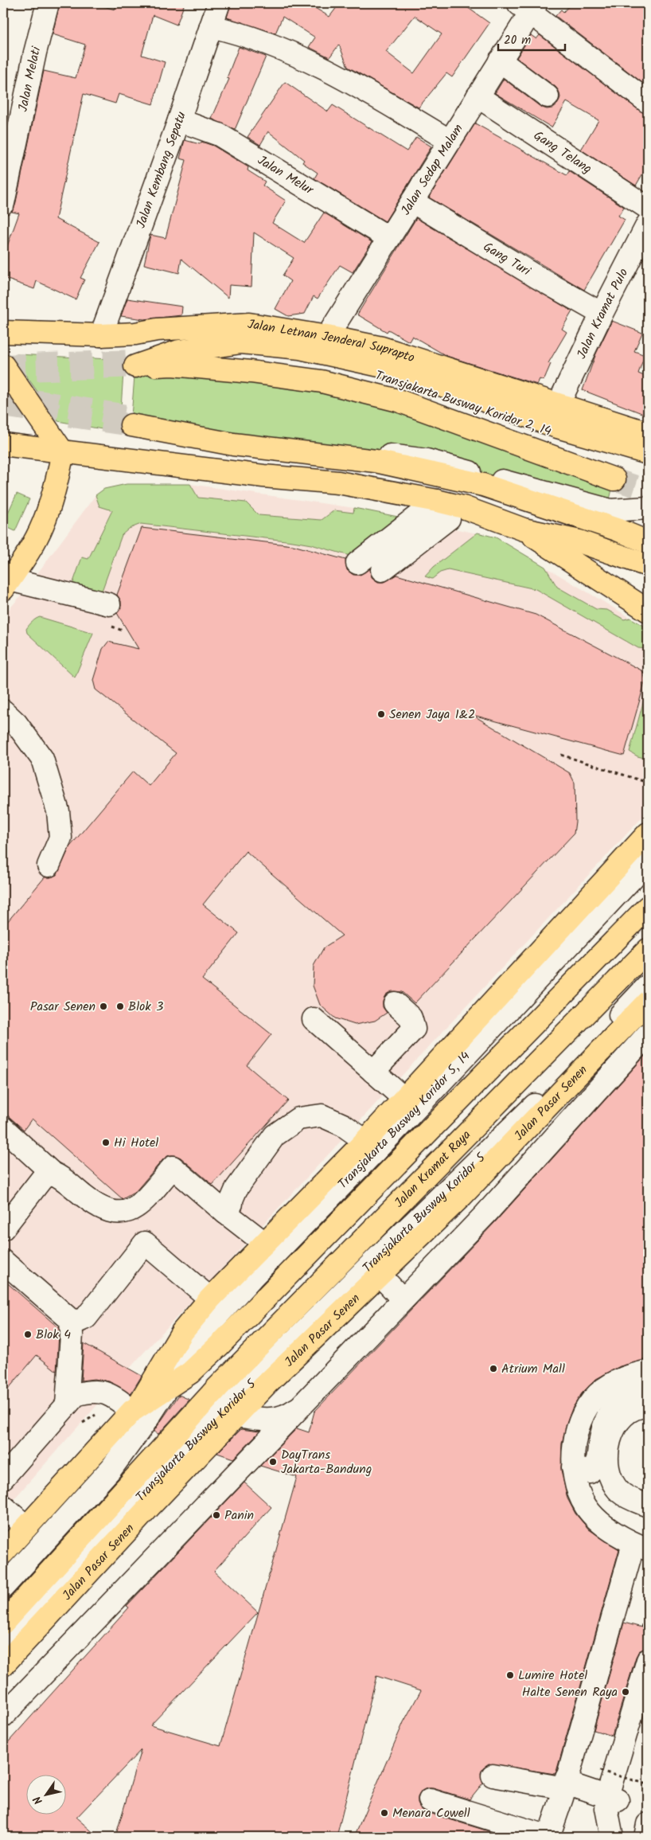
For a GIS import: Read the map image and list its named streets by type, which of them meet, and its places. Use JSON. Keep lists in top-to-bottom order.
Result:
{
  "streets": {
    "main road": ["Jalan Letnan Jenderal Suprapto", "Jalan Pasar Senen", "Jalan Kramat Raya"],
    "street": [
      "Jalan Melati",
      "Gang Telang",
      "Jalan Kembang Sepatu",
      "Jalan Sedap Malam",
      "Jalan Melur",
      "Gang Turi",
      "Jalan Kramat Pulo",
      "Transjakarta Busway Koridor 2, 14",
      "Transjakarta Busway Koridor 5, 14",
      "Transjakarta Busway Koridor 5"
    ]
  },
  "crossings": [
    ["Gang Telang", "Jalan Sedap Malam"],
    ["Jalan Kembang Sepatu", "Jalan Melur"],
    ["Jalan Kembang Sepatu", "Jalan Letnan Jenderal Suprapto"],
    ["Jalan Sedap Malam", "Jalan Melur"],
    ["Jalan Sedap Malam", "Gang Turi"],
    ["Jalan Sedap Malam", "Jalan Letnan Jenderal Suprapto"],
    ["Gang Turi", "Jalan Kramat Pulo"],
    ["Jalan Kramat Pulo", "Jalan Letnan Jenderal Suprapto"],
    ["Jalan Letnan Jenderal Suprapto", "Transjakarta Busway Koridor 2, 14"]
  ],
  "places": [
    "Senen Jaya 1&2",
    "Pasar Senen",
    "Blok 3",
    "Hi Hotel",
    "Blok 4",
    "Atrium Mall",
    "DayTrans Jakarta-Bandung",
    "Panin",
    "Lumire Hotel",
    "Halte Senen Raya",
    "Menara Cowell"
  ],
  "scale_bar": "20 m",
  "north": "bottom left"
}
